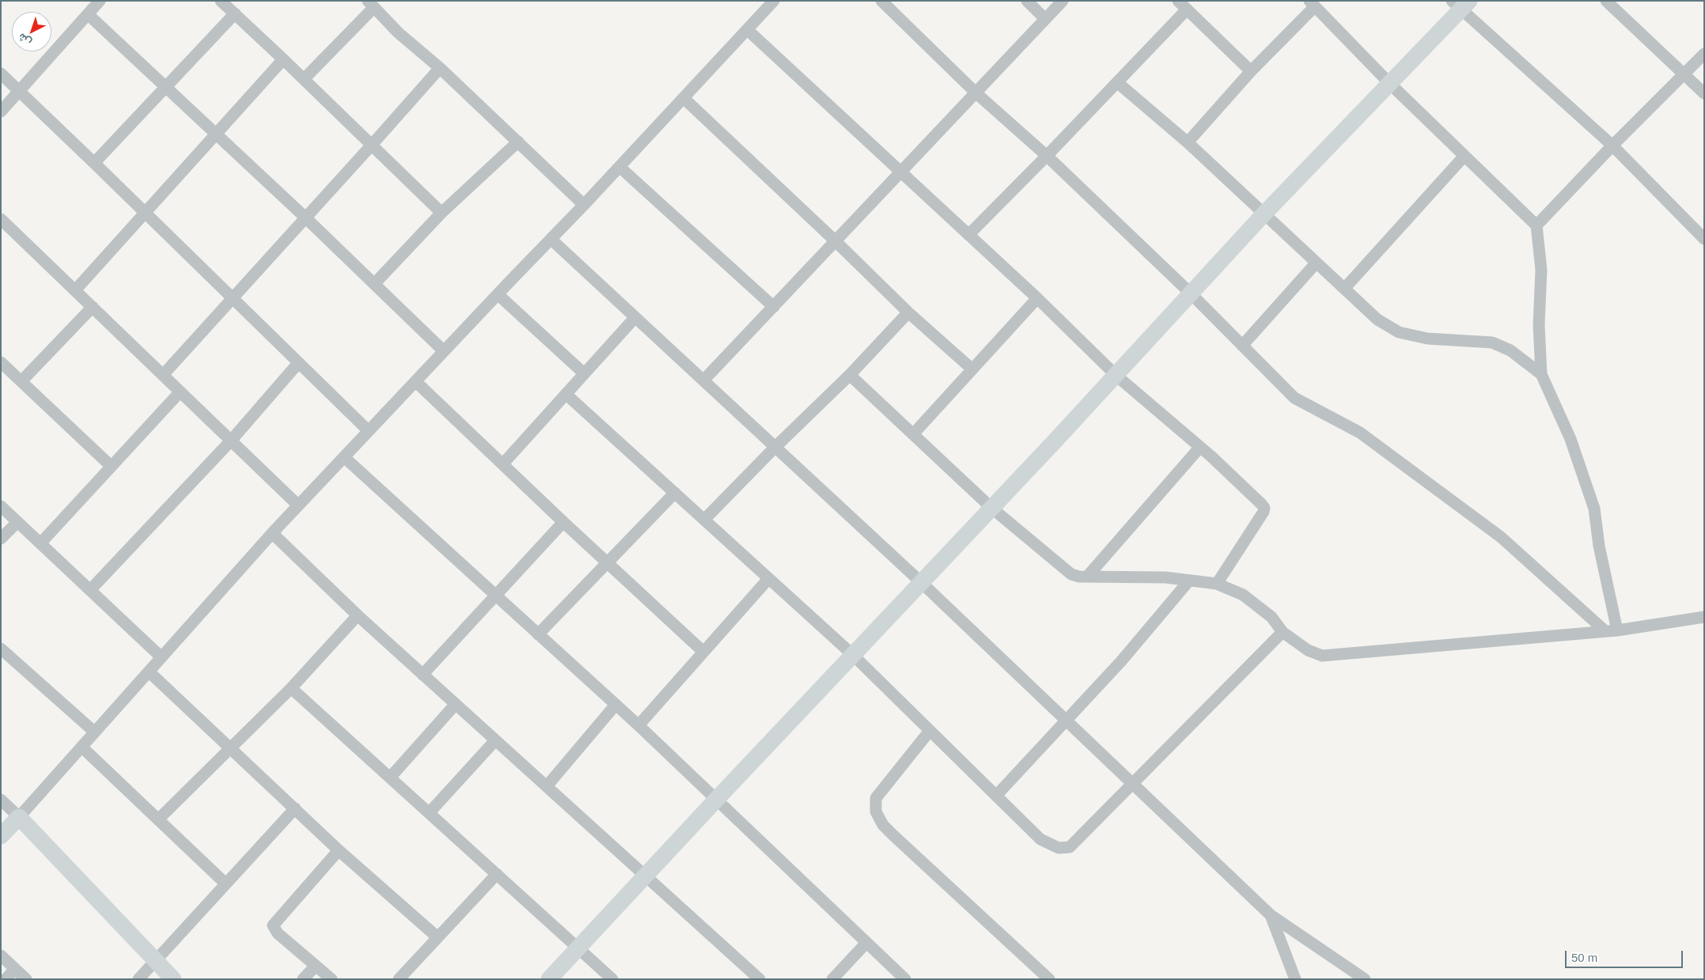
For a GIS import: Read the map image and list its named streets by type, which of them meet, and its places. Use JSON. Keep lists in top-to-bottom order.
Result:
{
  "scale_bar": "50 m",
  "north": "bottom left"
}
